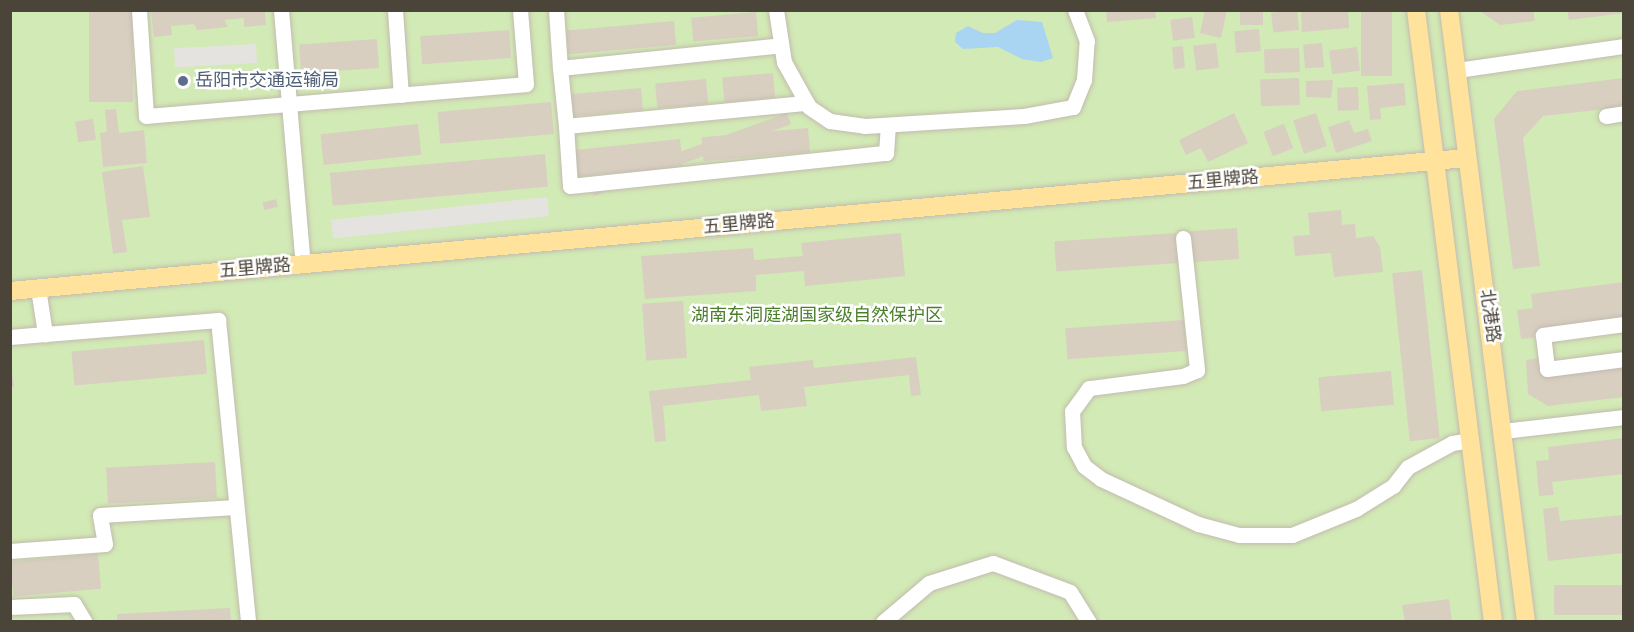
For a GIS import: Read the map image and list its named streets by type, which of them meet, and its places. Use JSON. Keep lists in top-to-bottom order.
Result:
{
  "streets": {
    "main road": ["五里牌路", "北港路"]
  },
  "crossings": [
    ["五里牌路", "北港路"]
  ],
  "parks": ["湖南东洞庭湖国家级自然保护区"],
  "places": ["岳阳市交通运输局"]
}
